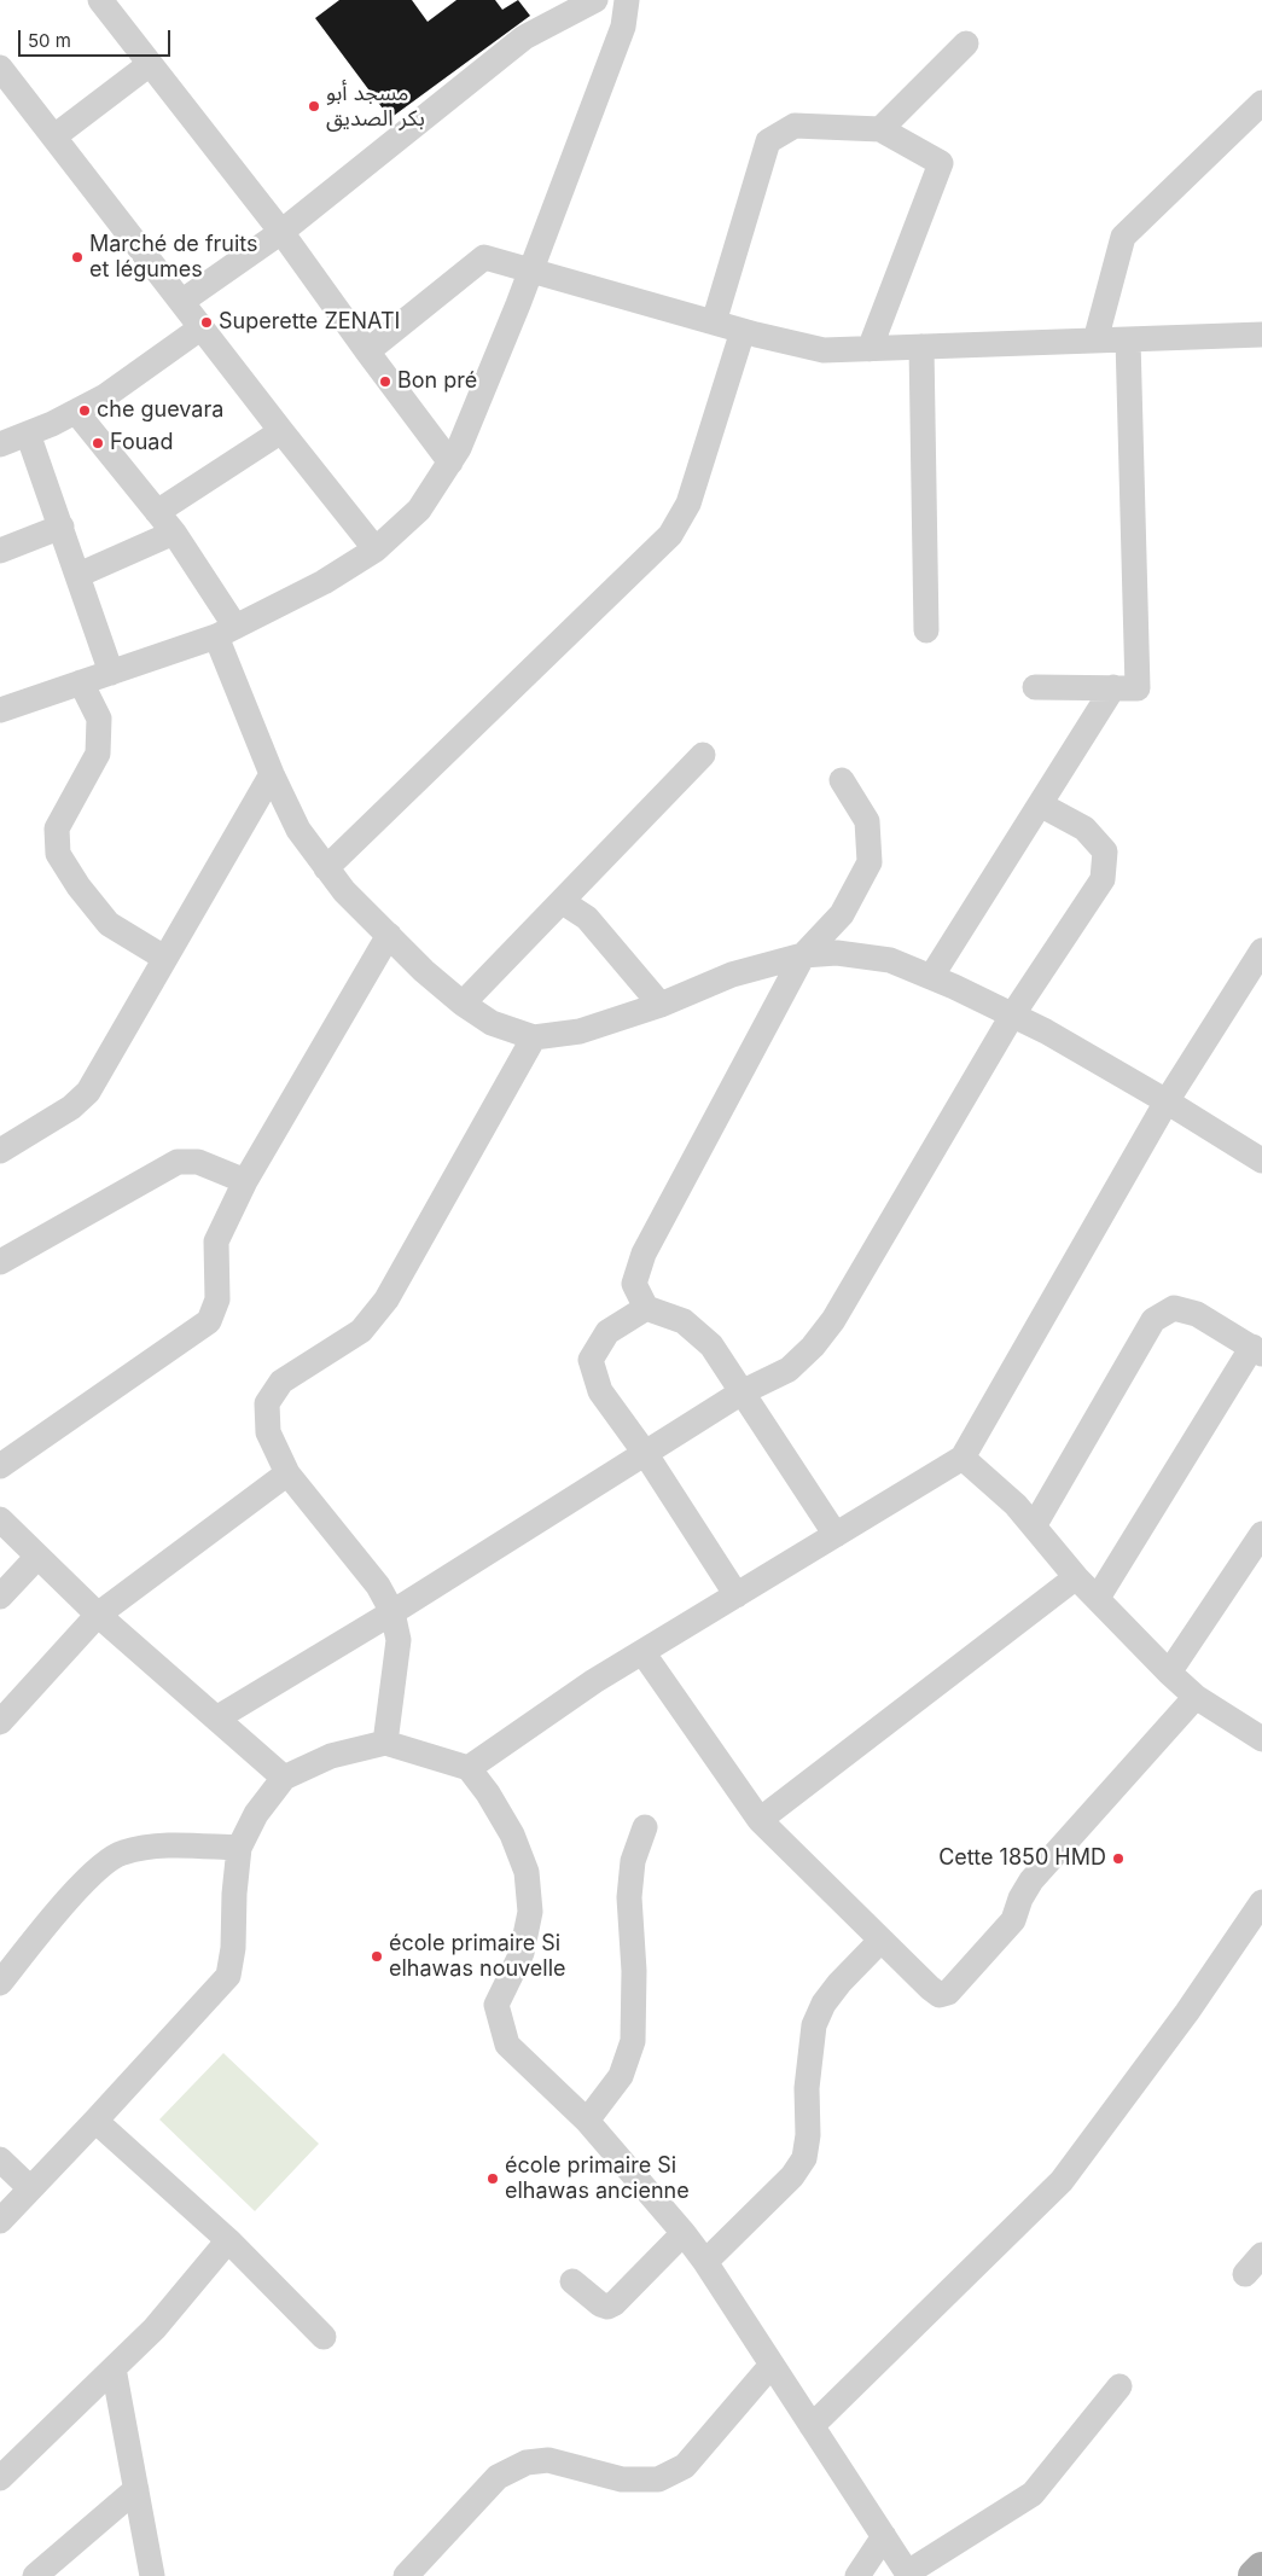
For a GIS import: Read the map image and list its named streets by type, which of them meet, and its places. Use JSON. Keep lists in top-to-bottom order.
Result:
{
  "places": [
    "مسجد أبو بكر الصديق",
    "Marché de fruits et légumes",
    "Superette ZENATI",
    "Bon pré",
    "che guevara",
    "Fouad",
    "Cette 1850 HMD",
    "école primaire Si elhawas nouvelle",
    "école primaire Si elhawas ancienne"
  ],
  "scale_bar": "50 m"
}
